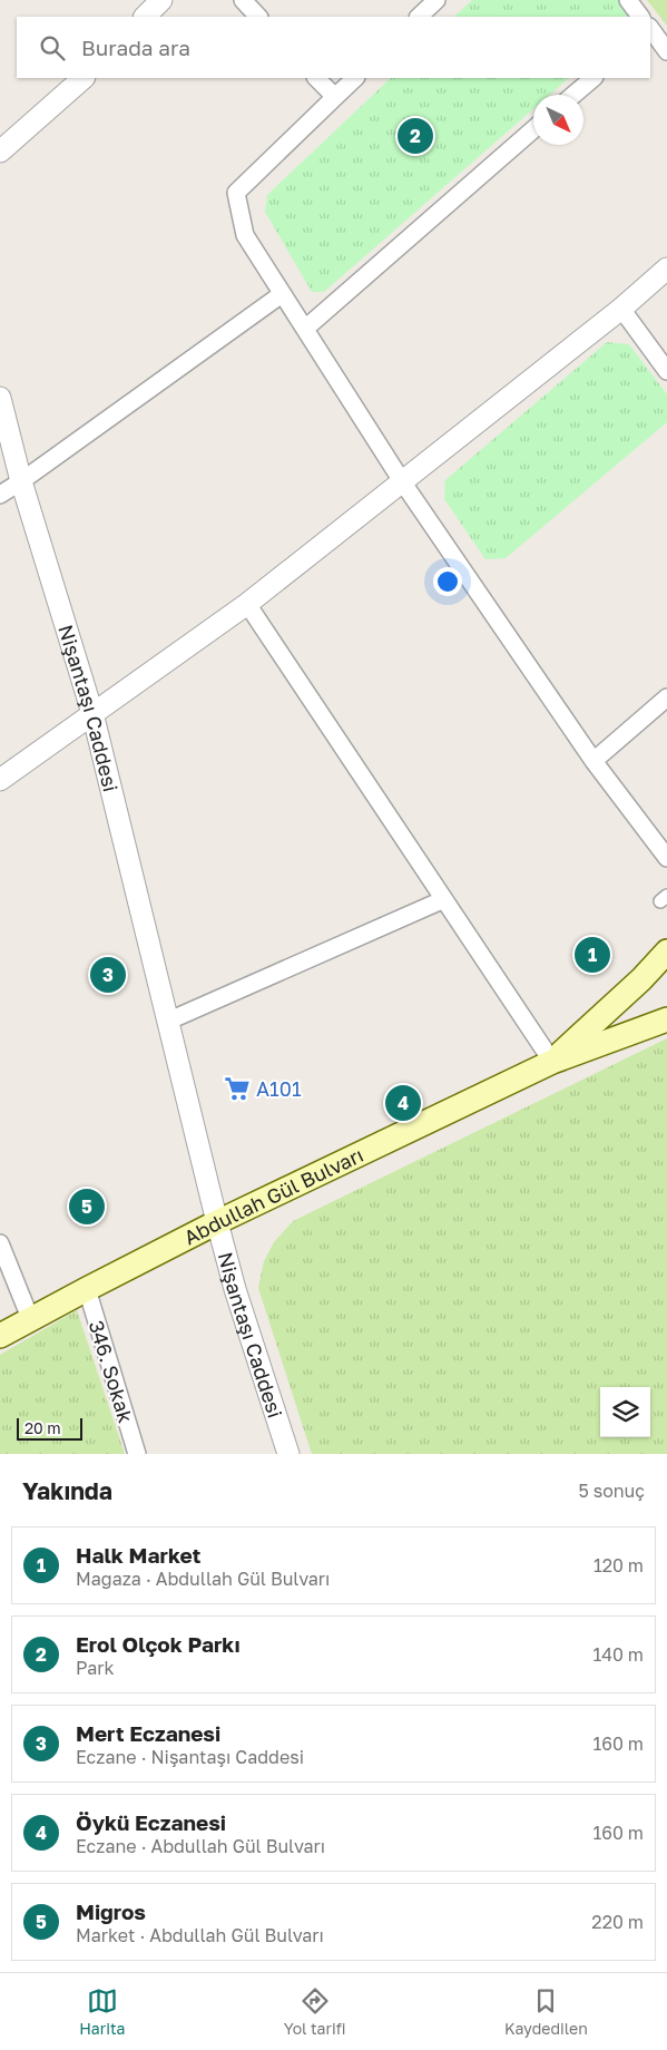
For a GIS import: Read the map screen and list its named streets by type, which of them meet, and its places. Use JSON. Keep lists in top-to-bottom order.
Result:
{
  "streets": {
    "main road": ["Abdullah Gül Bulvarı"],
    "street": ["Nişantaşı Caddesi", "346. Sokak"]
  },
  "crossings": [
    ["Nişantaşı Caddesi", "Abdullah Gül Bulvarı"],
    ["Abdullah Gül Bulvarı", "346. Sokak"]
  ],
  "places": {
    "supermarket": ["A101"]
  },
  "scale_bar": "20 m",
  "north": "bottom right",
  "page": {
    "search": "Burada ara",
    "pins": [
      "2",
      "1",
      "3",
      "4",
      "5"
    ],
    "scale": "20 m",
    "heading": ["Yakında", "5 sonuç"],
    "list": [
      {
        "mark": "1",
        "name": "Halk Market",
        "note": "Mağaza · Abdullah Gül Bulvarı",
        "value": "120 m"
      },
      {
        "mark": "2",
        "name": "Erol Olçok Parkı",
        "note": "Park",
        "value": "140 m"
      },
      {
        "mark": "3",
        "name": "Mert Eczanesi",
        "note": "Eczane · Nişantaşı Caddesi",
        "value": "160 m"
      },
      {
        "mark": "4",
        "name": "Öykü Eczanesi",
        "note": "Eczane · Abdullah Gül Bulvarı",
        "value": "160 m"
      },
      {
        "mark": "5",
        "name": "Migros",
        "note": "Market · Abdullah Gül Bulvarı",
        "value": "220 m"
      }
    ],
    "nav": ["Harita", "Yol tarifi", "Kaydedilen"]
  }
}
